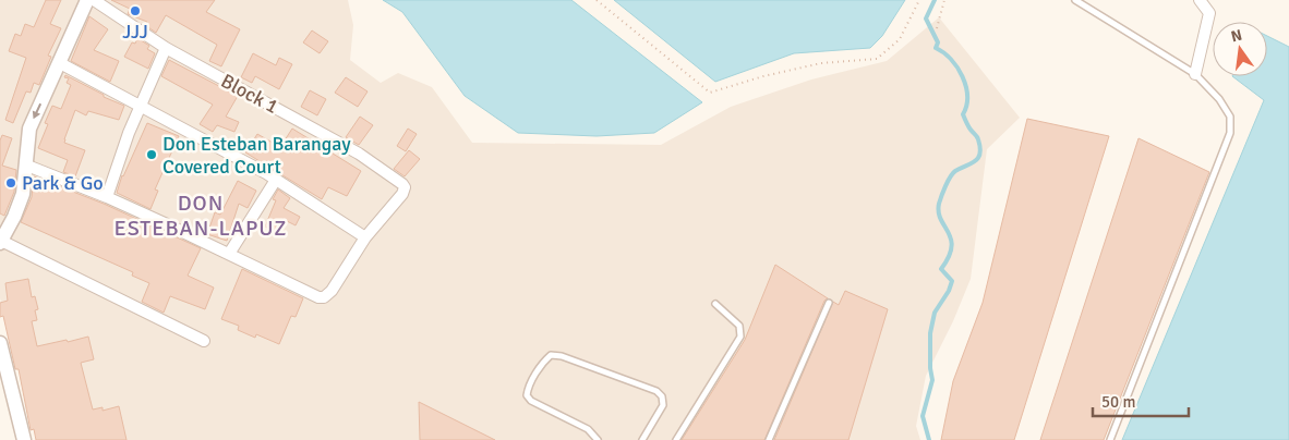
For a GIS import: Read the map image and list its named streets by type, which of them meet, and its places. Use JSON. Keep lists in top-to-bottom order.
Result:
{
  "streets": {
    "street": ["Block 1"]
  },
  "districts": ["DON ESTEBAN-LAPUZ"],
  "places": ["JJJ", "Don Esteban Barangay Covered Court", "Park & Go"],
  "scale_bar": "50 m",
  "north": "top"
}
